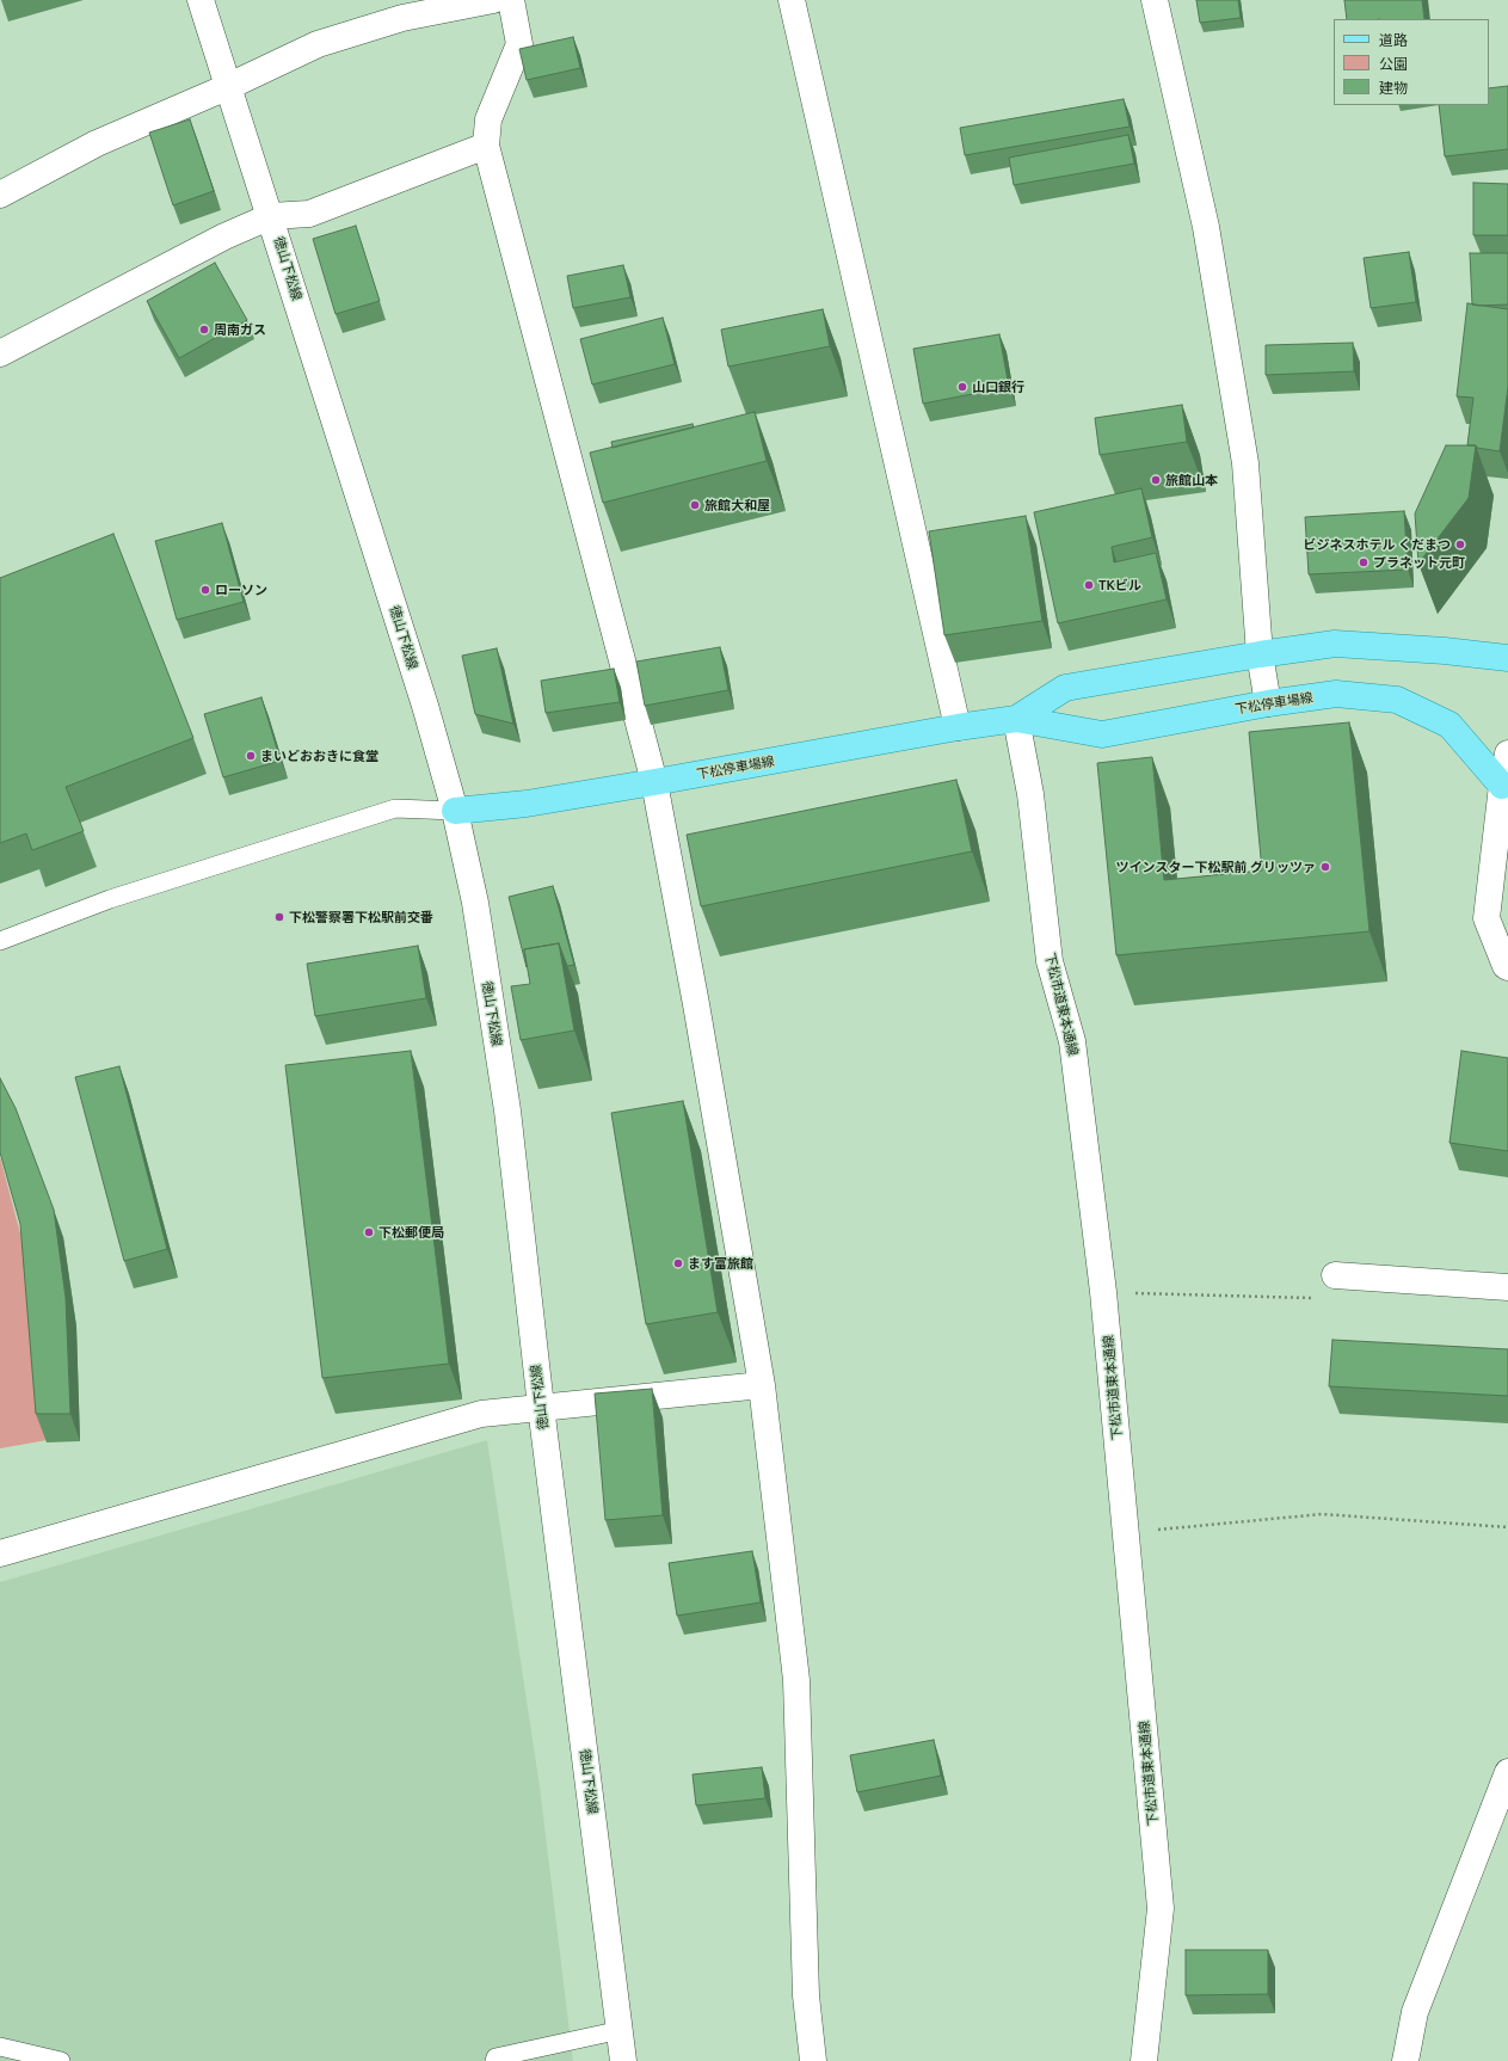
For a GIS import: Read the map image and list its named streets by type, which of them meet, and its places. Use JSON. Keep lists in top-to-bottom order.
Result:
{
  "streets": {
    "main road": ["下松停車場線"],
    "street": ["徳山下松線", "下松市道東本通線"]
  },
  "crossings": [
    ["徳山下松線", "下松停車場線"],
    ["下松停車場線", "下松市道東本通線"]
  ],
  "places": [
    "周南ガス",
    "山口銀行",
    "旅館山本",
    "旅館大和屋",
    "ビジネスホテル くだまつ",
    "プラネット元町",
    "TKビル",
    "ローソン",
    "まいどおおきに食堂",
    "ツインスター下松駅前 グリッツァ",
    "下松警察署下松駅前交番",
    "下松郵便局",
    "ます富旅館"
  ],
  "legend": ["道路", "公園", "建物"]
}
